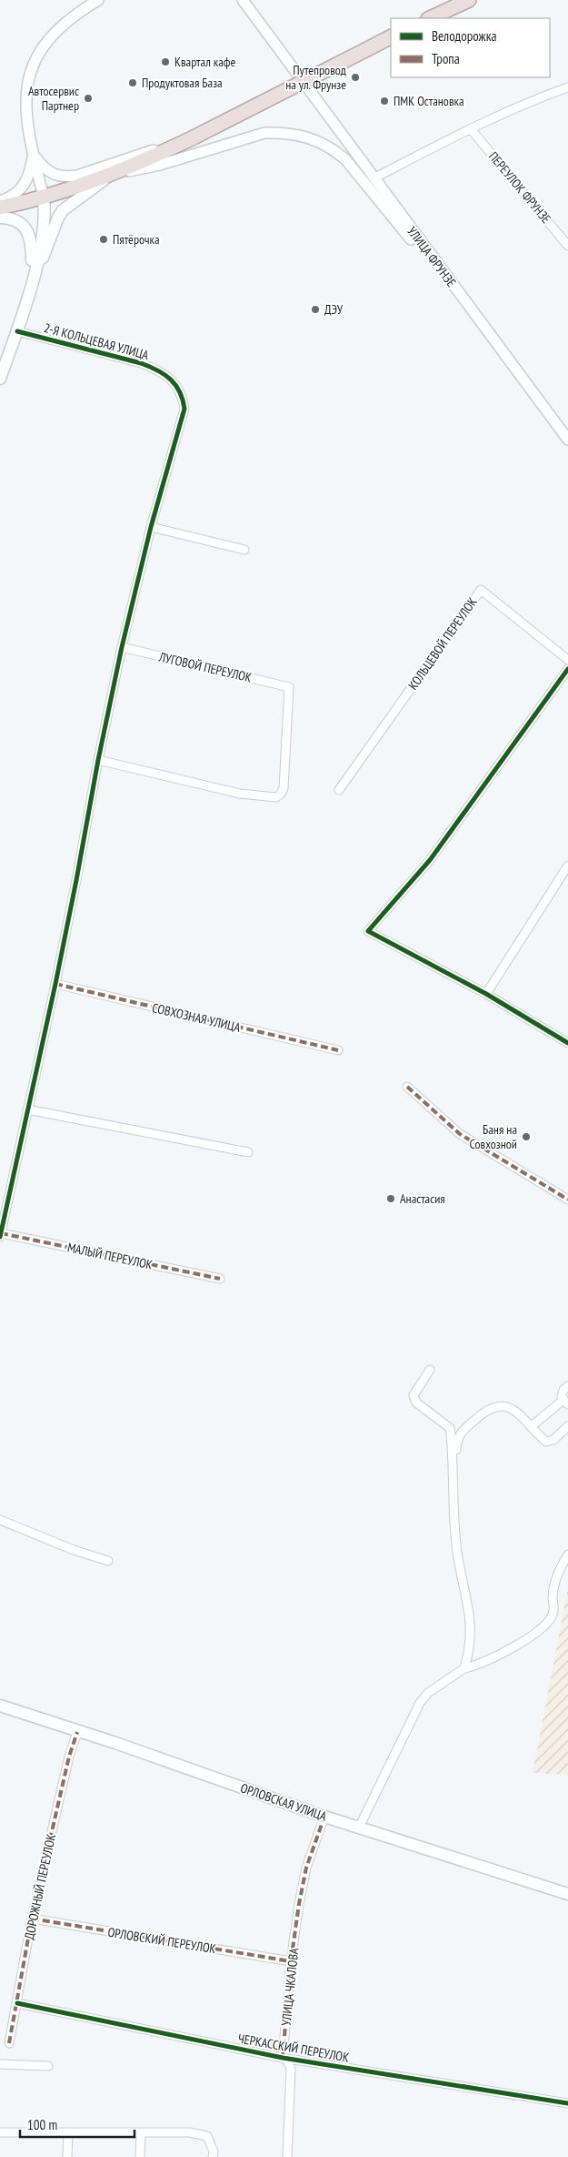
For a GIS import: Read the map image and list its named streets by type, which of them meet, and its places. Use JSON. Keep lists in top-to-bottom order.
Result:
{
  "streets": {
    "main road": ["ОРЛОВСКАЯ УЛИЦА"],
    "street": [
      "ПЕРЕУЛОК ФРУНЗЕ",
      "УЛИЦА ФРУНЗЕ",
      "2-Я КОЛЬЦЕВАЯ УЛИЦА",
      "КОЛЬЦЕВОЙ ПЕРЕУЛОК",
      "ЛУГОВОЙ ПЕРЕУЛОК",
      "СОВХОЗНАЯ УЛИЦА",
      "МАЛЫЙ ПЕРЕУЛОК",
      "ДОРОЖНЫЙ ПЕРЕУЛОК",
      "ОРЛОВСКИЙ ПЕРЕУЛОК",
      "УЛИЦА ЧКАЛОВА",
      "ЧЕРКАССКИЙ ПЕРЕУЛОК"
    ]
  },
  "crossings": [
    ["ОРЛОВСКАЯ УЛИЦА", "ДОРОЖНЫЙ ПЕРЕУЛОК"],
    ["ОРЛОВСКАЯ УЛИЦА", "УЛИЦА ЧКАЛОВА"],
    ["ДОРОЖНЫЙ ПЕРЕУЛОК", "ОРЛОВСКИЙ ПЕРЕУЛОК"],
    ["ДОРОЖНЫЙ ПЕРЕУЛОК", "ЧЕРКАССКИЙ ПЕРЕУЛОК"],
    ["ОРЛОВСКИЙ ПЕРЕУЛОК", "УЛИЦА ЧКАЛОВА"],
    ["УЛИЦА ЧКАЛОВА", "ЧЕРКАССКИЙ ПЕРЕУЛОК"]
  ],
  "places": [
    "Квартал кафе",
    "Путепровод на ул. Фрунзе",
    "Продуктовая База",
    "Автосервис Партнер",
    "ПМК Остановка",
    "Пятёрочка",
    "ДЭУ",
    "Баня на Совхозной",
    "Анастасия"
  ],
  "legend": ["Велодорожка", "Тропа"],
  "scale_bar": "100 m"
}
